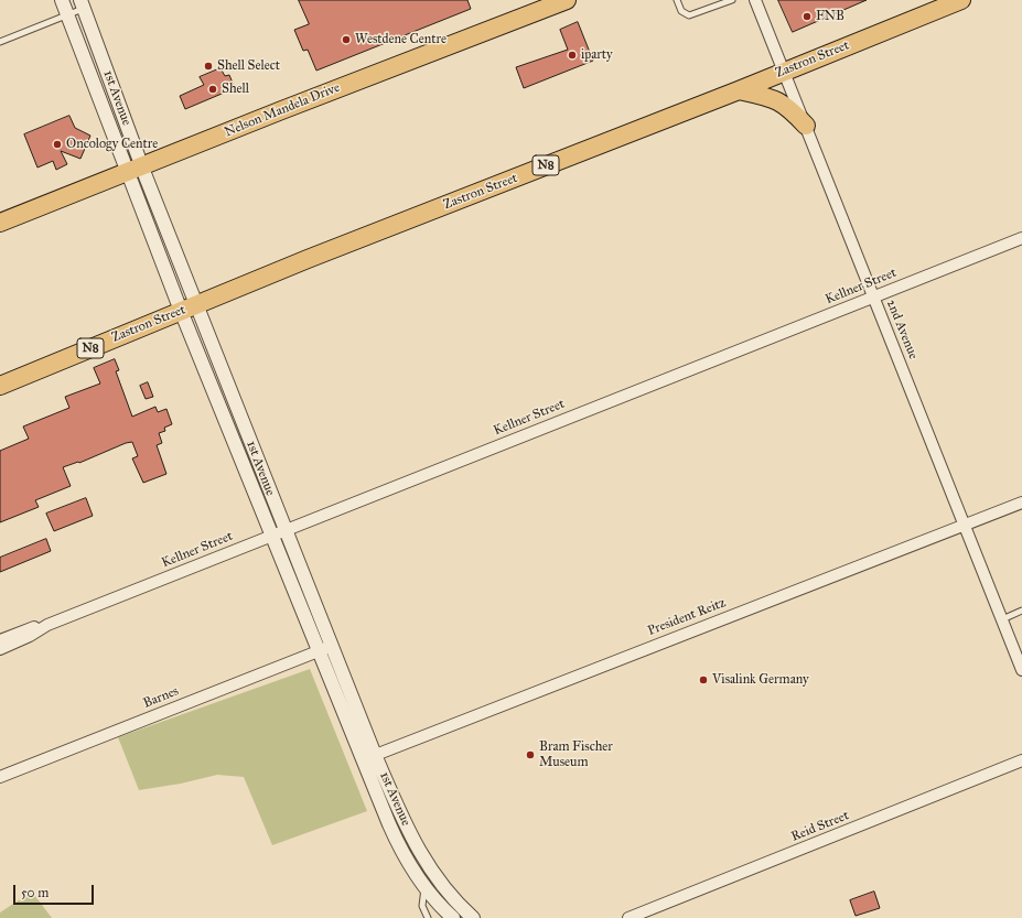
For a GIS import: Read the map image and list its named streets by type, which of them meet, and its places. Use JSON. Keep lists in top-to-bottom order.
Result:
{
  "streets": {
    "highway": ["Zastron Street", "Nelson Mandela Drive", "N8"],
    "street": [
      "1st Avenue",
      "Kellner Street",
      "2nd Avenue",
      "President Reitz",
      "Barnes",
      "Reid Street"
    ]
  },
  "crossings": [
    ["Zastron Street", "1st Avenue"],
    ["Zastron Street", "2nd Avenue"],
    ["1st Avenue", "Nelson Mandela Drive"],
    ["1st Avenue", "Kellner Street"],
    ["1st Avenue", "President Reitz"],
    ["1st Avenue", "Barnes"],
    ["Kellner Street", "2nd Avenue"],
    ["2nd Avenue", "President Reitz"]
  ],
  "places": [
    "FNB",
    "Westdene Centre",
    "iparty",
    "Shell Select",
    "Shell",
    "Oncology Centre",
    "Visalink Germany",
    "Bram Fischer Museum"
  ],
  "scale_bar": "50 m"
}
